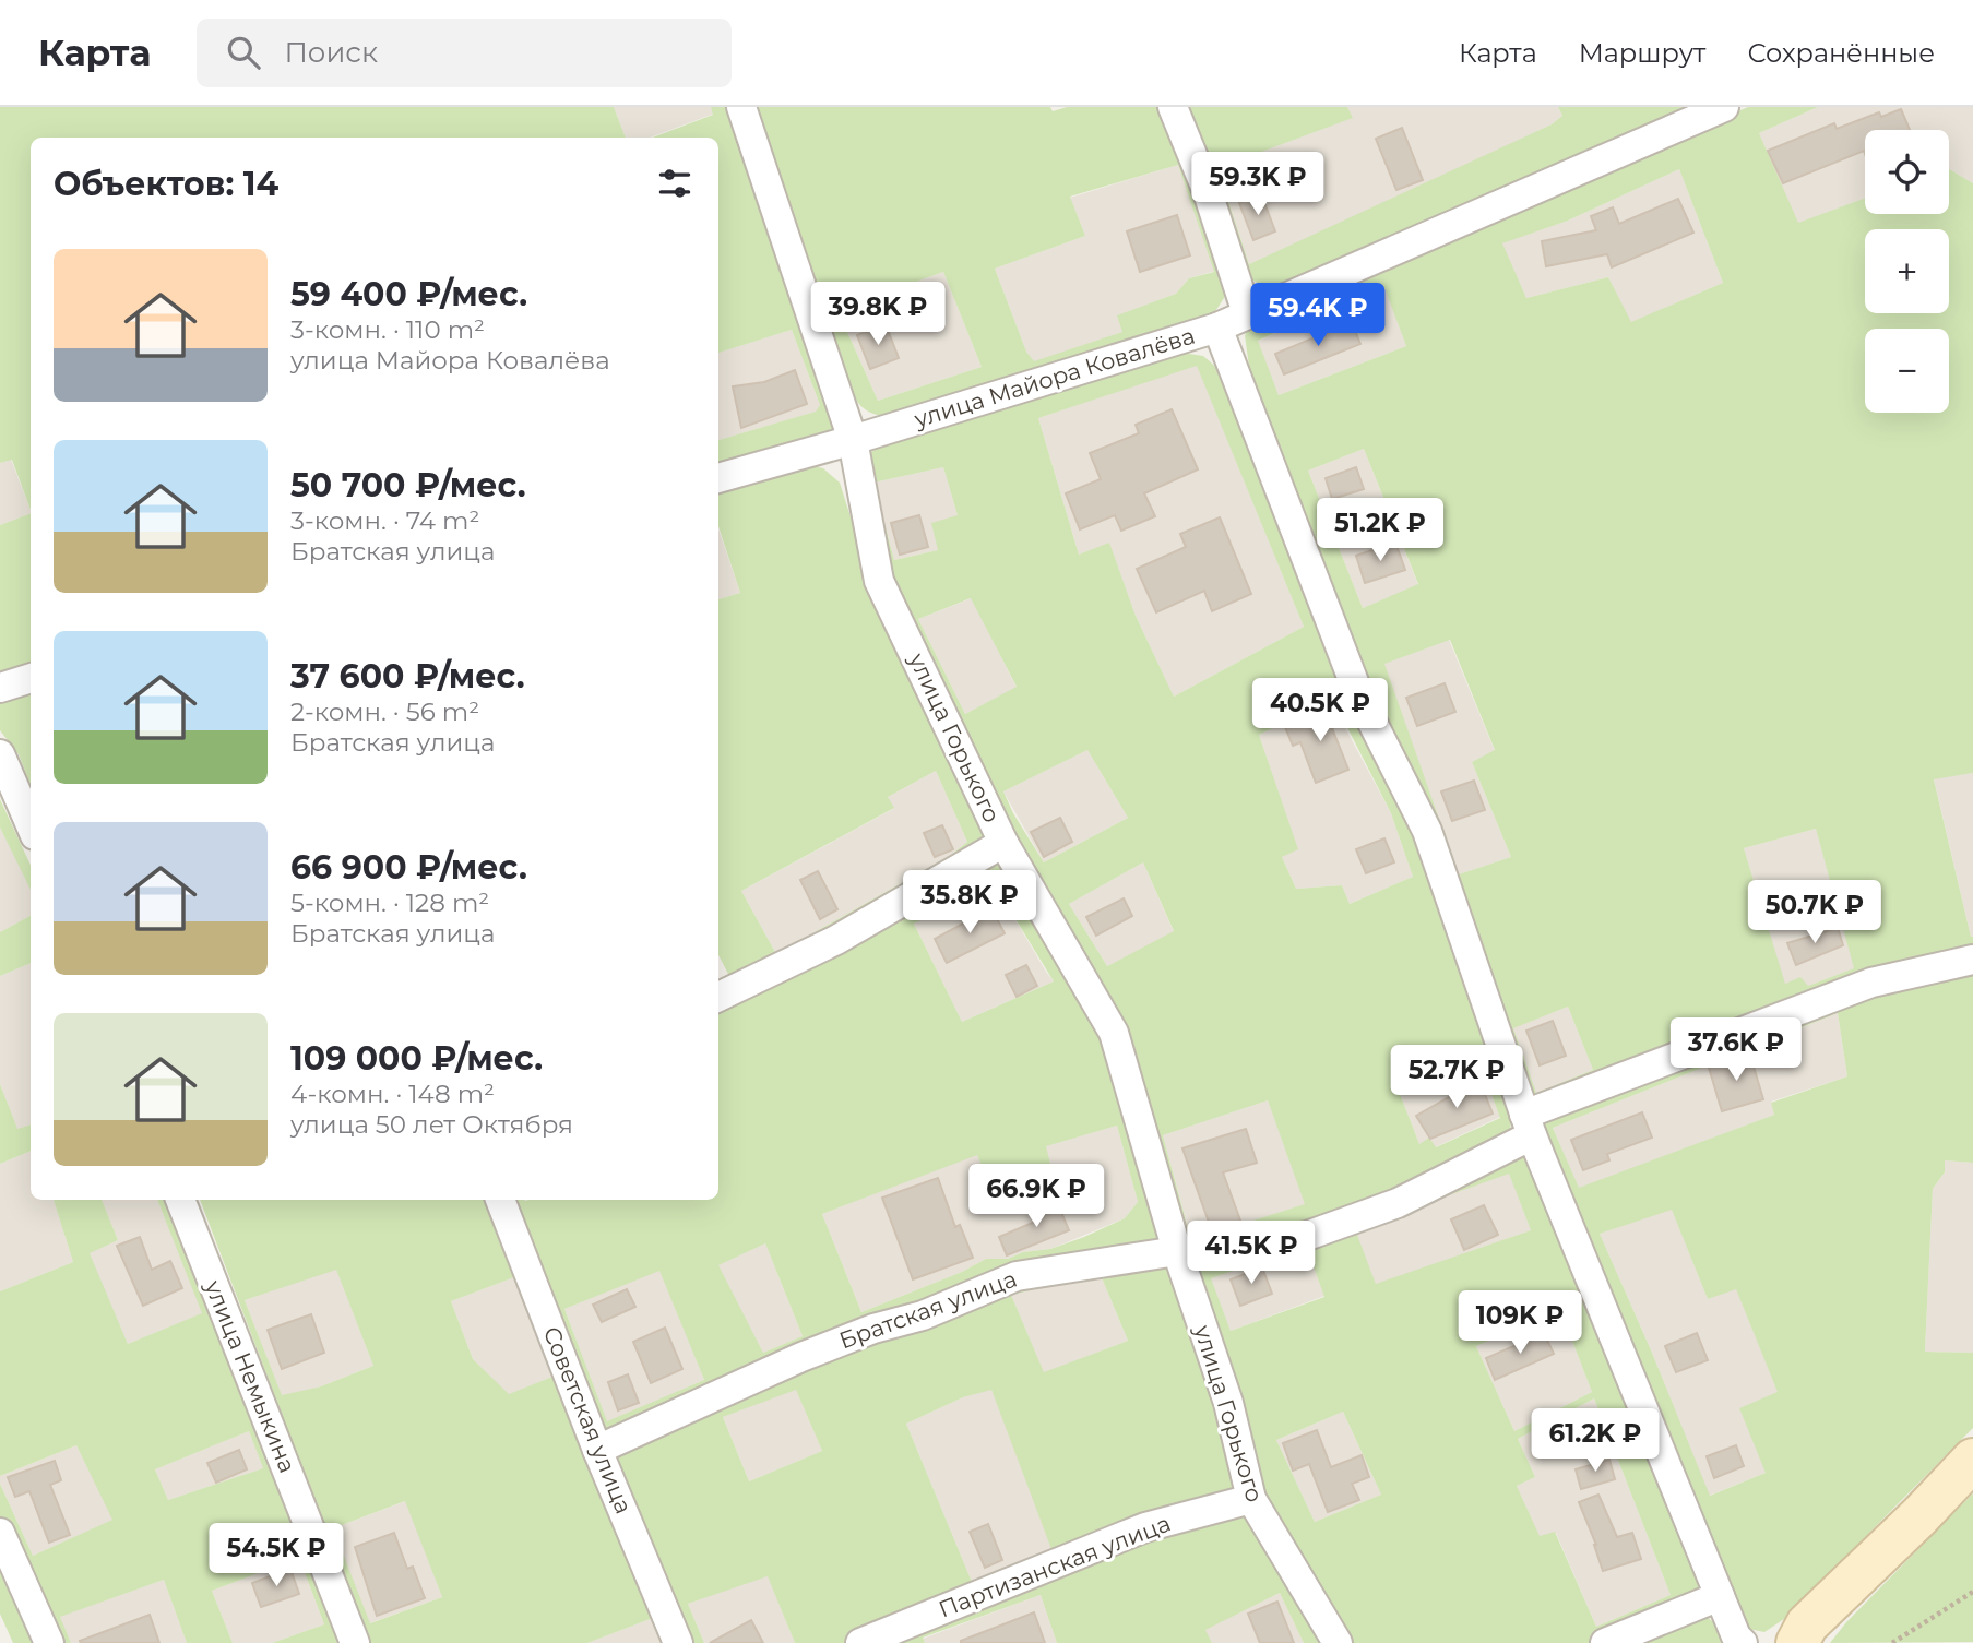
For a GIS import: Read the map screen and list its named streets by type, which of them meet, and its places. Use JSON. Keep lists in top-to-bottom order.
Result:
{
  "streets": {
    "street": [
      "улица Майора Ковалёва",
      "улица Горького",
      "Братская улица",
      "улица Немыкина",
      "Советская улица",
      "Партизанская улица"
    ]
  },
  "crossings": [
    ["улица Майора Ковалёва", "улица Горького"],
    ["улица Горького", "Братская улица"],
    ["улица Горького", "Партизанская улица"],
    ["Братская улица", "Советская улица"]
  ],
  "page": {
    "header": "Карта",
    "search": "Поиск",
    "nav": ["Карта", "Маршрут", "Сохранённые"],
    "map_buttons": ["+", "−"],
    "heading": "Объектов: 14",
    "price": [
      "59.3K ₽",
      "39.8K ₽",
      "59.4K ₽",
      "51.2K ₽",
      "40.5K ₽",
      "35.8K ₽",
      "50.7K ₽",
      "37.6K ₽",
      "52.7K ₽",
      "66.9K ₽",
      "41.5K ₽",
      "109K ₽",
      "61.2K ₽",
      "54.5K ₽"
    ],
    "list": [
      {
        "name": "59 400 ₽/мес.",
        "note": "3-комн. · 110 m² · улица Майора Ковалёва"
      },
      {
        "name": "50 700 ₽/мес.",
        "note": "3-комн. · 74 m² · Братская улица"
      },
      {
        "name": "37 600 ₽/мес.",
        "note": "2-комн. · 56 m² · Братская улица"
      },
      {
        "name": "66 900 ₽/мес.",
        "note": "5-комн. · 128 m² · Братская улица"
      },
      {
        "name": "109 000 ₽/мес.",
        "note": "4-комн. · 148 m² · улица 50 лет Октября"
      }
    ]
  }
}
